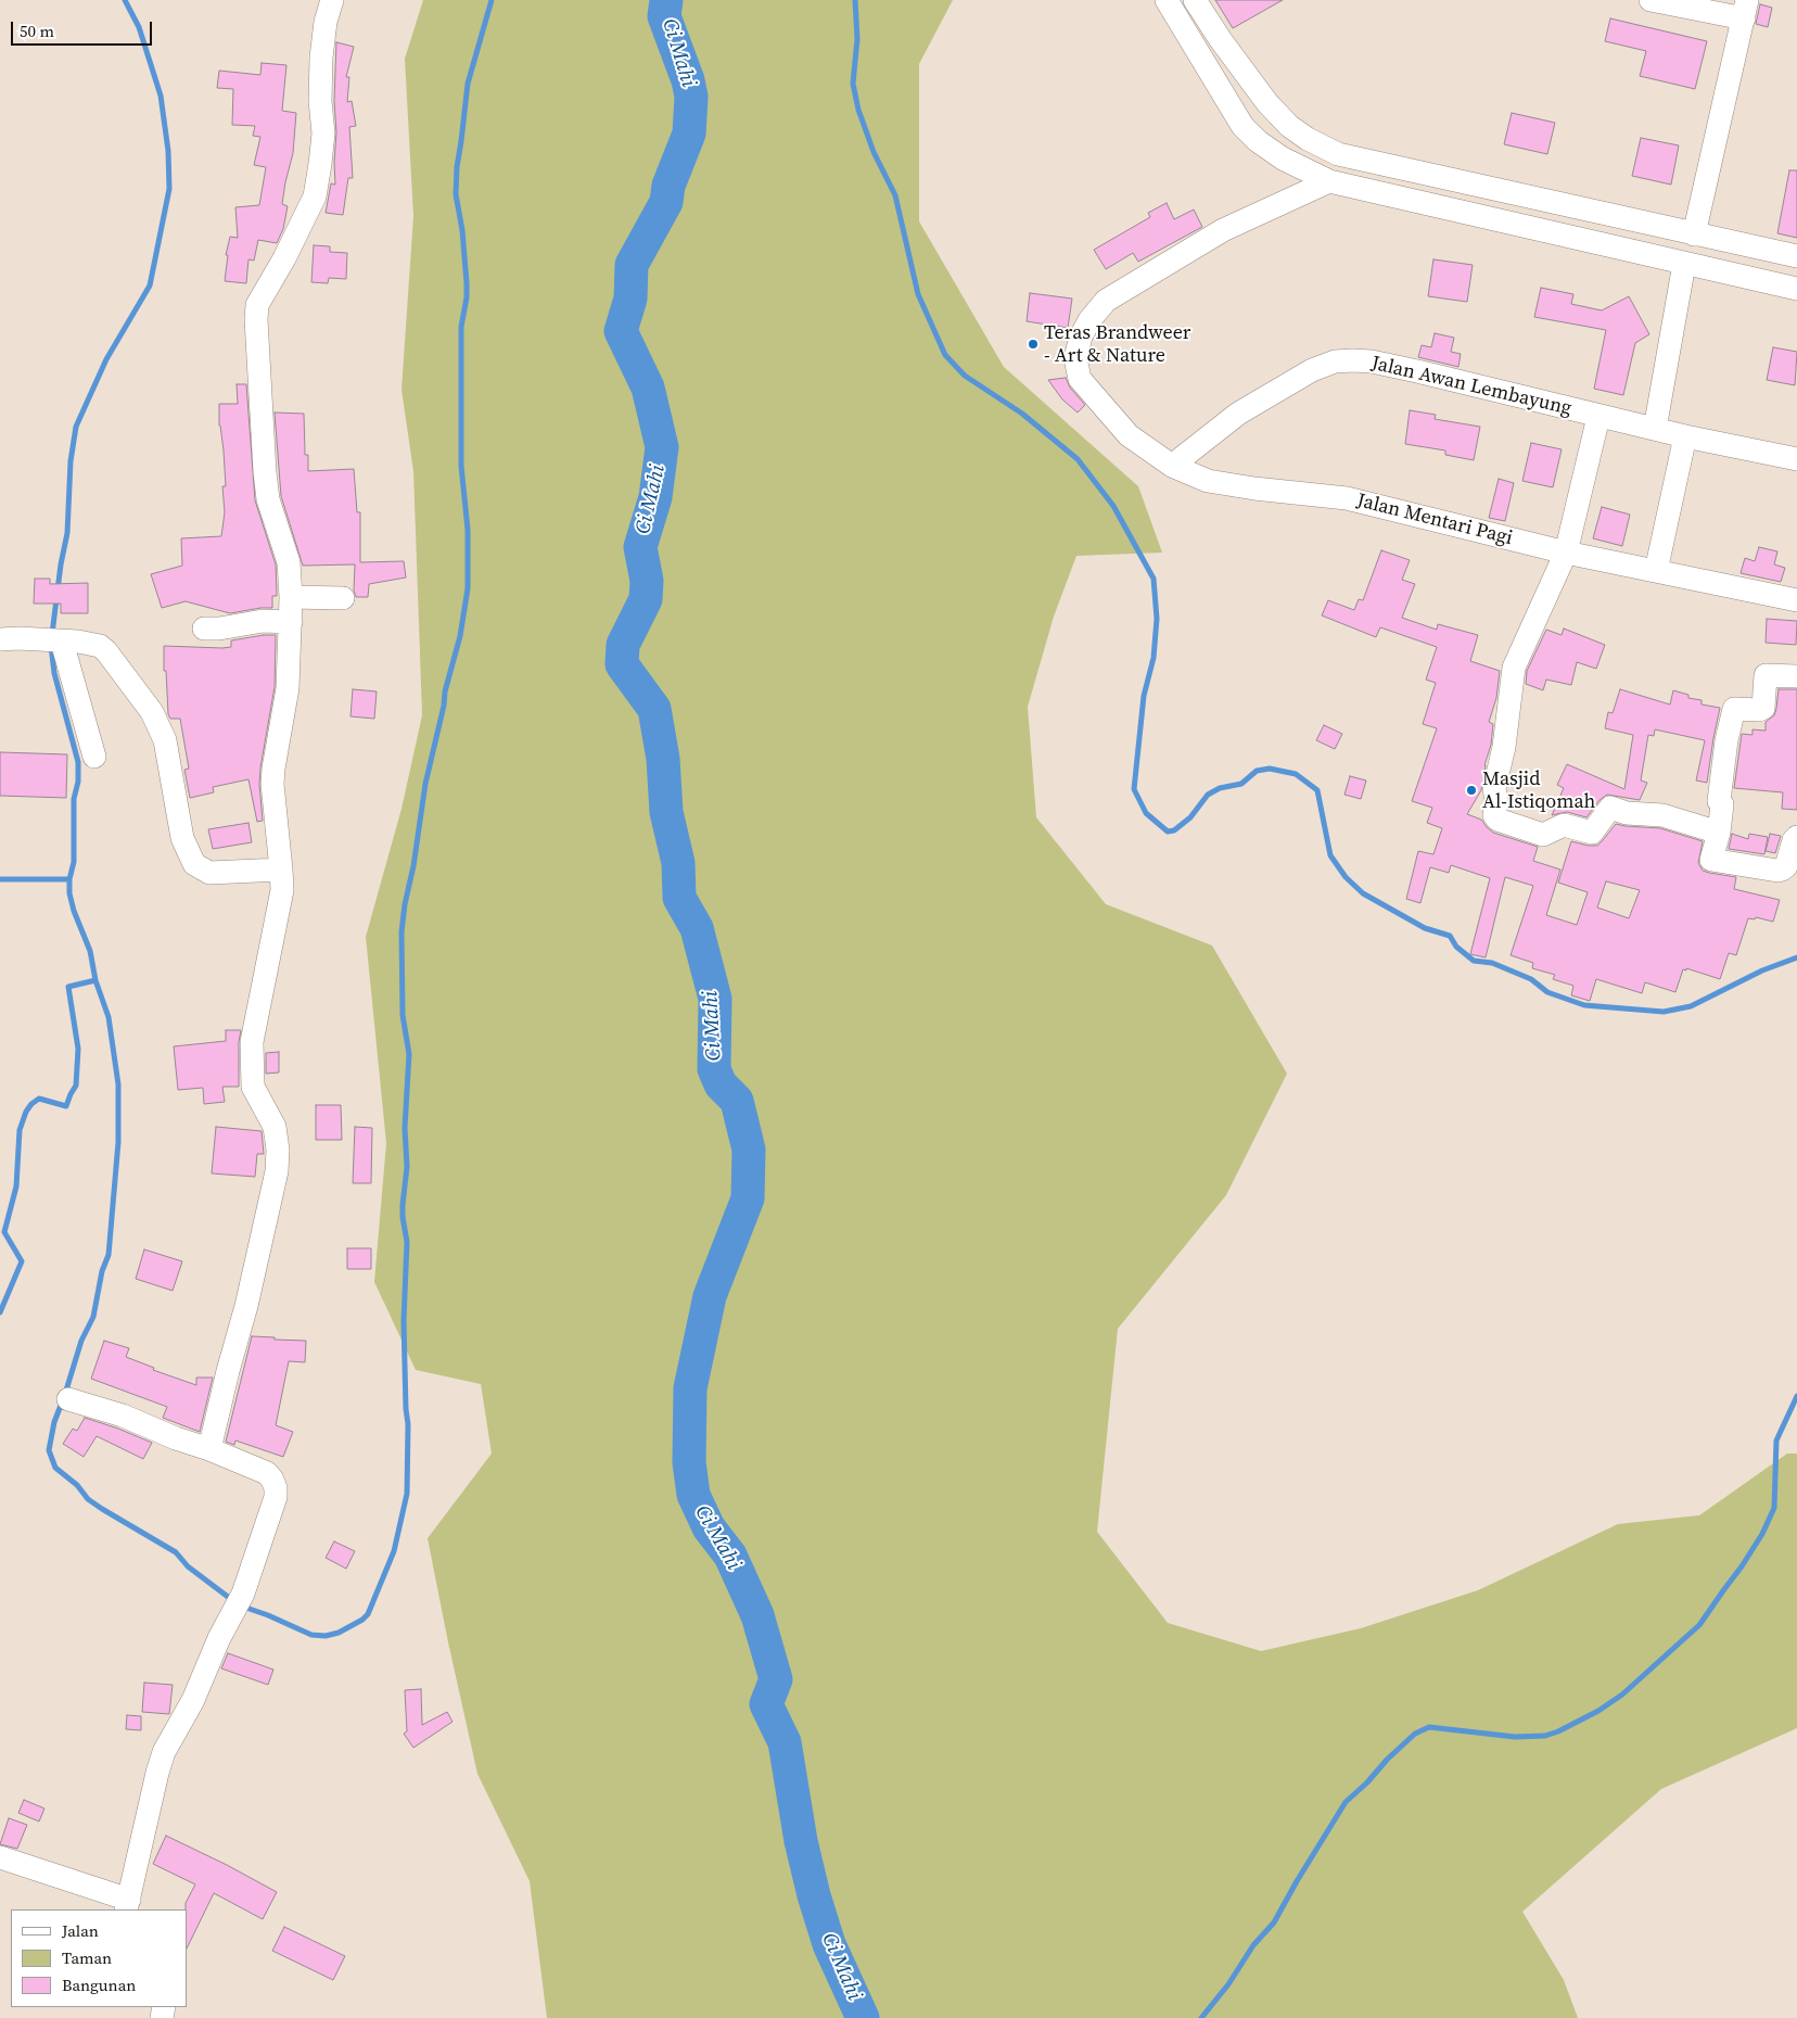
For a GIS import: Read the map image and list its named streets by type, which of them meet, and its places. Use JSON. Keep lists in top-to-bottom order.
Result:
{
  "streets": {
    "street": ["Jalan Awan Lembayung", "Jalan Mentari Pagi"]
  },
  "crossings": [
    ["Jalan Awan Lembayung", "Jalan Mentari Pagi"]
  ],
  "water": ["Ci Mahi"],
  "places": ["Teras Brandweer - Art & Nature", "Masjid Al-Istiqomah"],
  "legend": ["Jalan", "Taman", "Bangunan"],
  "scale_bar": "50 m"
}
